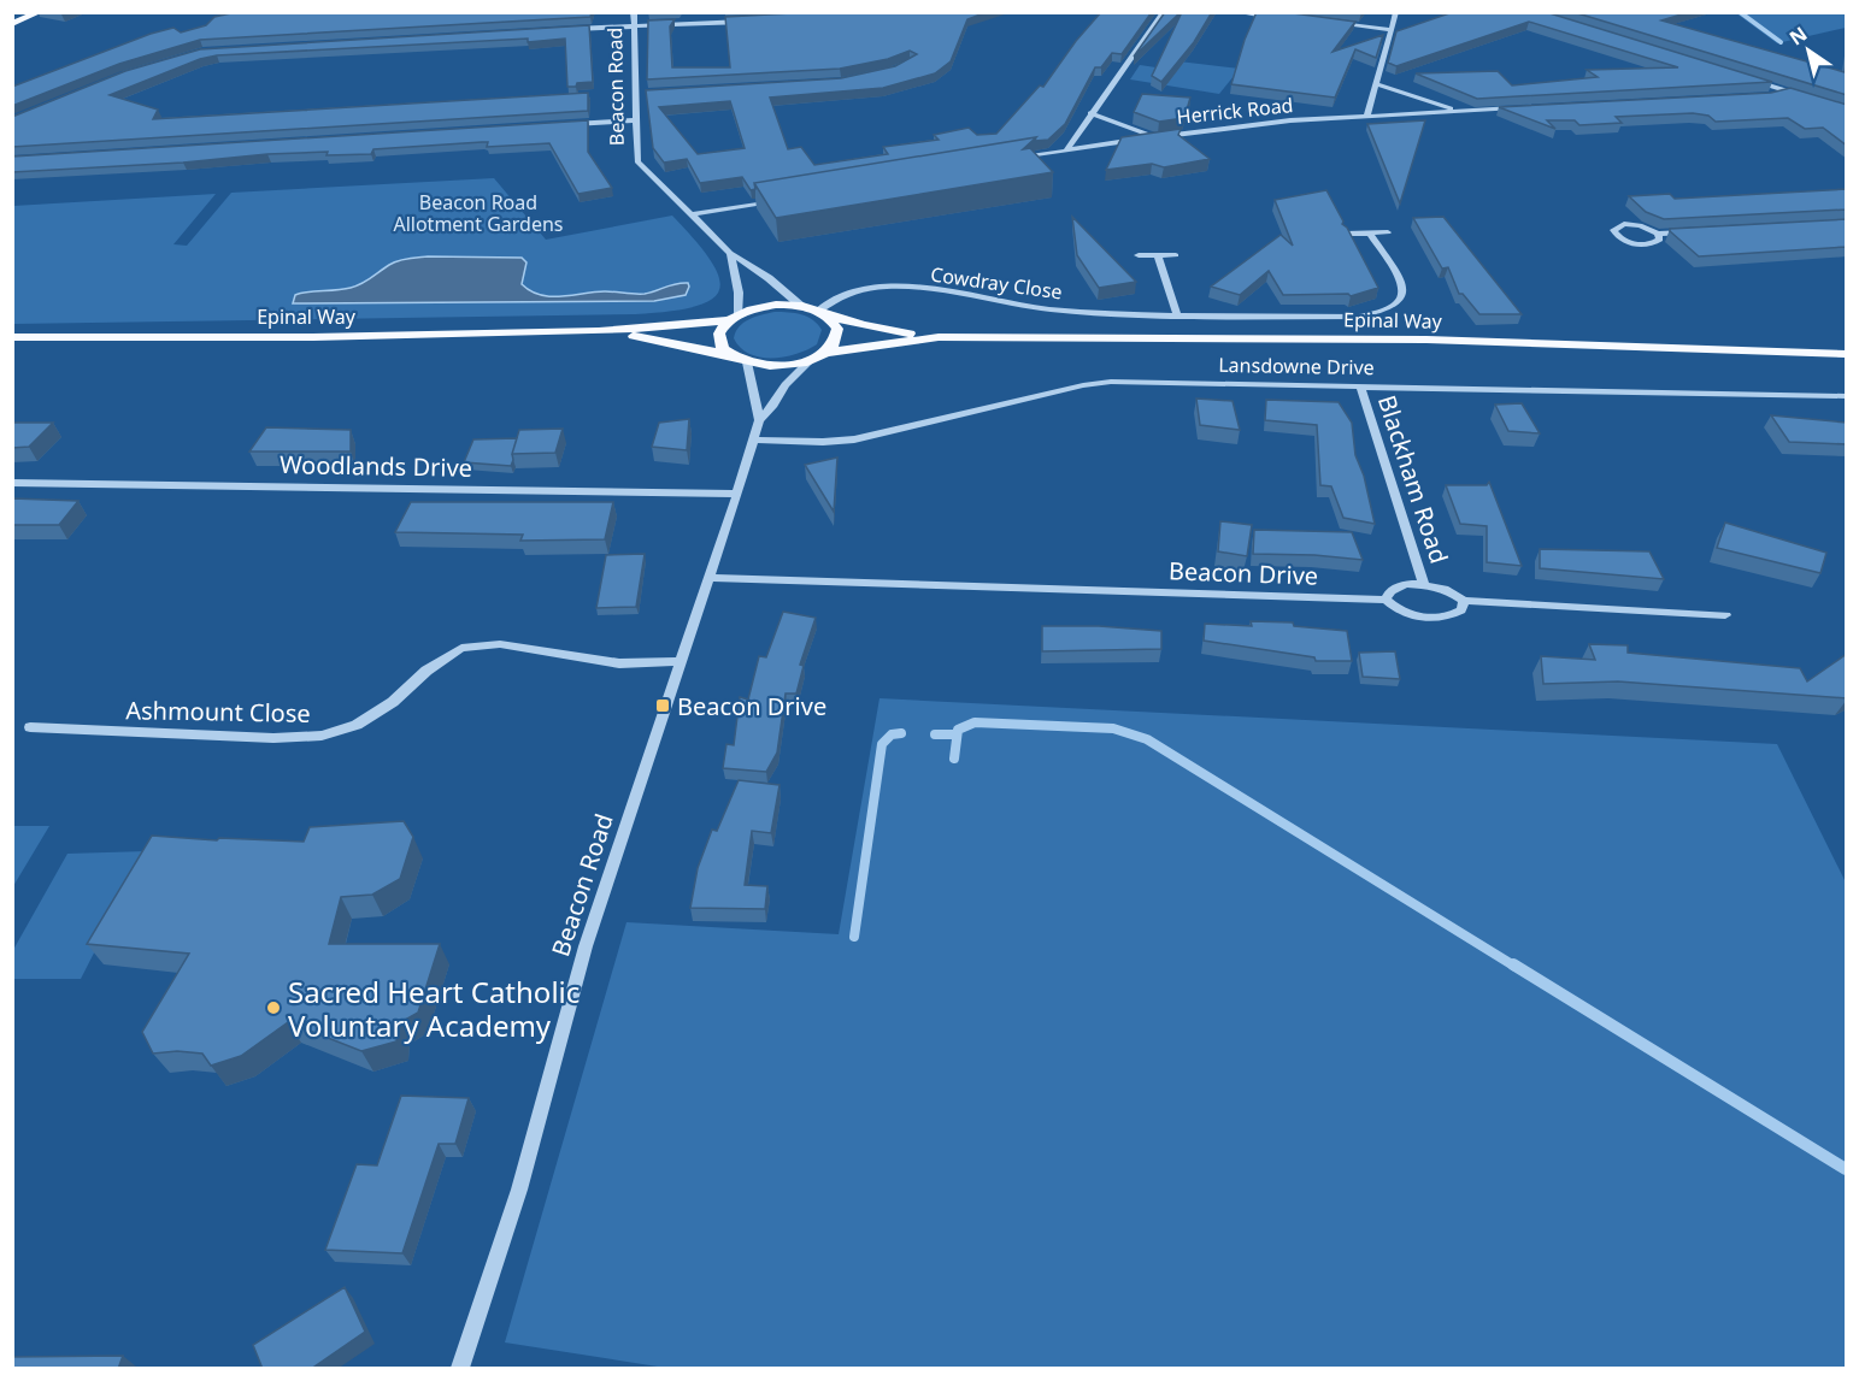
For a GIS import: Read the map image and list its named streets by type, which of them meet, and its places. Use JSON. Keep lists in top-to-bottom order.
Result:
{
  "streets": {
    "main road": ["Epinal Way"],
    "street": [
      "Beacon Road",
      "Herrick Road",
      "Cowdray Close",
      "Lansdowne Drive",
      "Woodlands Drive",
      "Blackham Road",
      "Beacon Drive",
      "Ashmount Close"
    ]
  },
  "crossings": [
    ["Beacon Road", "Epinal Way"],
    ["Beacon Road", "Lansdowne Drive"],
    ["Beacon Road", "Woodlands Drive"],
    ["Beacon Road", "Beacon Drive"],
    ["Beacon Road", "Ashmount Close"],
    ["Cowdray Close", "Epinal Way"],
    ["Lansdowne Drive", "Blackham Road"],
    ["Blackham Road", "Beacon Drive"]
  ],
  "parks": ["Beacon Road Allotment Gardens"],
  "places": {
    "transit": ["Beacon Drive"],
    "other": ["Sacred Heart Catholic Voluntary Academy"]
  },
  "north": "top left"
}
